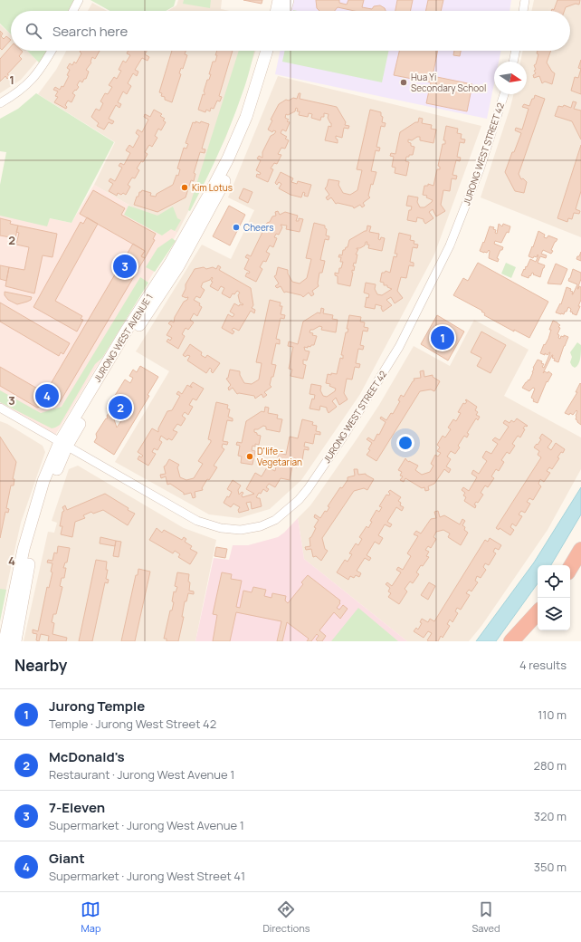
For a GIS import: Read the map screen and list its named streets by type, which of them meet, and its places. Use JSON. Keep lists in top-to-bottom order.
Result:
{
  "streets": {
    "street": ["JURONG WEST STREET 42", "JURONG WEST AVENUE 1"]
  },
  "crossings": [
    ["JURONG WEST STREET 42", "JURONG WEST AVENUE 1"]
  ],
  "places": [
    "Hua Yi Secondary School",
    "Kim Lotus",
    "Cheers",
    "D'life - Vegetarian"
  ],
  "north": "right",
  "page": {
    "search": "Search here",
    "pins": [
      "3",
      "1",
      "4",
      "2"
    ],
    "heading": ["Nearby", "4 results"],
    "list": [
      {
        "mark": "1",
        "name": "Jurong Temple",
        "note": "Temple · Jurong West Street 42",
        "value": "110 m"
      },
      {
        "mark": "2",
        "name": "McDonald's",
        "note": "Restaurant · Jurong West Avenue 1",
        "value": "280 m"
      },
      {
        "mark": "3",
        "name": "7-Eleven",
        "note": "Supermarket · Jurong West Avenue 1",
        "value": "320 m"
      },
      {
        "mark": "4",
        "name": "Giant",
        "note": "Supermarket · Jurong West Street 41",
        "value": "350 m"
      }
    ],
    "nav": ["Map", "Directions", "Saved"]
  },
  "grid": {
    "rows": [
      "1",
      "2",
      "3",
      "4"
    ]
  }
}
